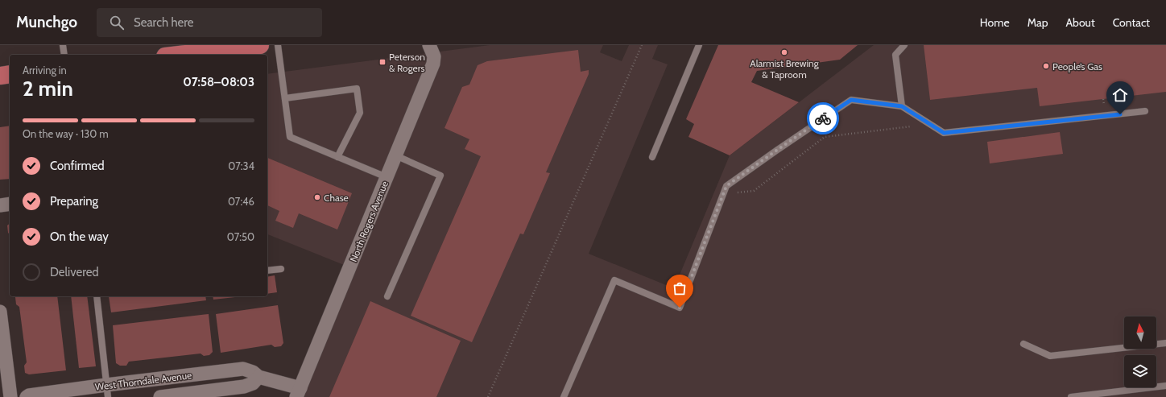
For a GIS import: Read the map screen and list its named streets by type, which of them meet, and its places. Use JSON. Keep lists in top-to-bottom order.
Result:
{
  "streets": {
    "street": ["North Rogers Avenue", "West Thorndale Avenue"]
  },
  "crossings": [
    ["North Rogers Avenue", "West Thorndale Avenue"]
  ],
  "places": {
    "other": ["Alarmist Brewing & Taproom", "People’s Gas", "Chase"],
    "transit": ["Peterson & Rogers"]
  },
  "north": "top",
  "page": {
    "header": "Munchgo",
    "search": "Search here",
    "nav": [
      "Home",
      "Map",
      "About",
      "Contact"
    ],
    "heading": ["2 min", "Arriving in", "07:58–08:03"],
    "bar": "On the way · 130 m",
    "list": [
      ["Confirmed", "07:34"],
      ["Preparing", "07:46"],
      ["On the way", "07:50"],
      "Delivered"
    ]
  }
}
